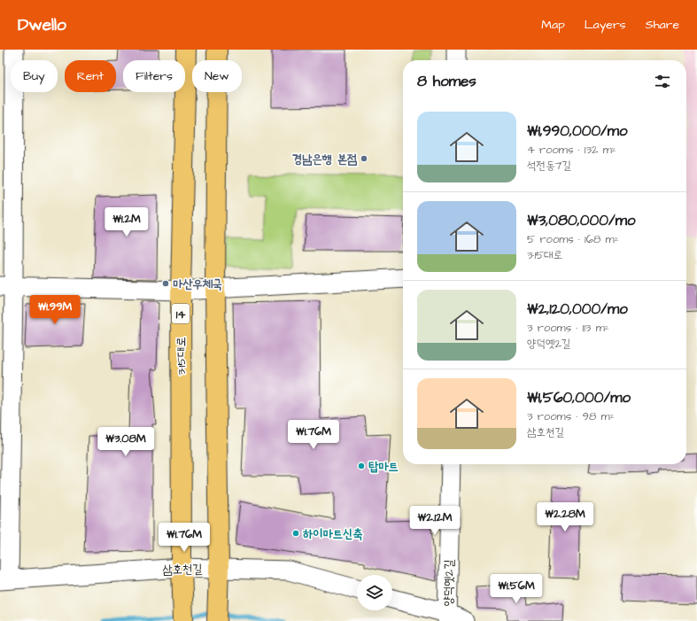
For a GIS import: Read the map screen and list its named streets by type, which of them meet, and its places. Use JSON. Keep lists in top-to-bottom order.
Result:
{
  "streets": {
    "main road": ["14", "3·15대로"],
    "street": ["삼호천길", "양덕옛2길"]
  },
  "crossings": [
    ["14", "3·15대로"],
    ["14", "삼호천길"],
    ["3·15대로", "삼호천길"]
  ],
  "places": [
    "경남은행 본점",
    "마산우체국",
    "탑마트",
    "하이마트신축"
  ],
  "page": {
    "header": "Dwello",
    "nav": ["Map", "Layers", "Share"],
    "chip": [
      "Buy",
      "Rent",
      "Filters",
      "New"
    ],
    "heading": "8 homes",
    "list": [
      {
        "name": "₩1,990,000/mo",
        "note": "4 rooms · 132 m² · 석전동7길"
      },
      {
        "name": "₩3,080,000/mo",
        "note": "5 rooms · 168 m² · 3·15대로"
      },
      {
        "name": "₩2,120,000/mo",
        "note": "3 rooms · 113 m² · 양덕옛2길"
      },
      {
        "name": "₩1,560,000/mo",
        "note": "3 rooms · 98 m² · 삼호천길"
      }
    ],
    "price": [
      "₩1.2M",
      "₩1.99M",
      "₩1.76M",
      "₩3.08M",
      "₩2.28M",
      "₩2.12M",
      "₩1.76M",
      "₩1.56M"
    ]
  }
}
